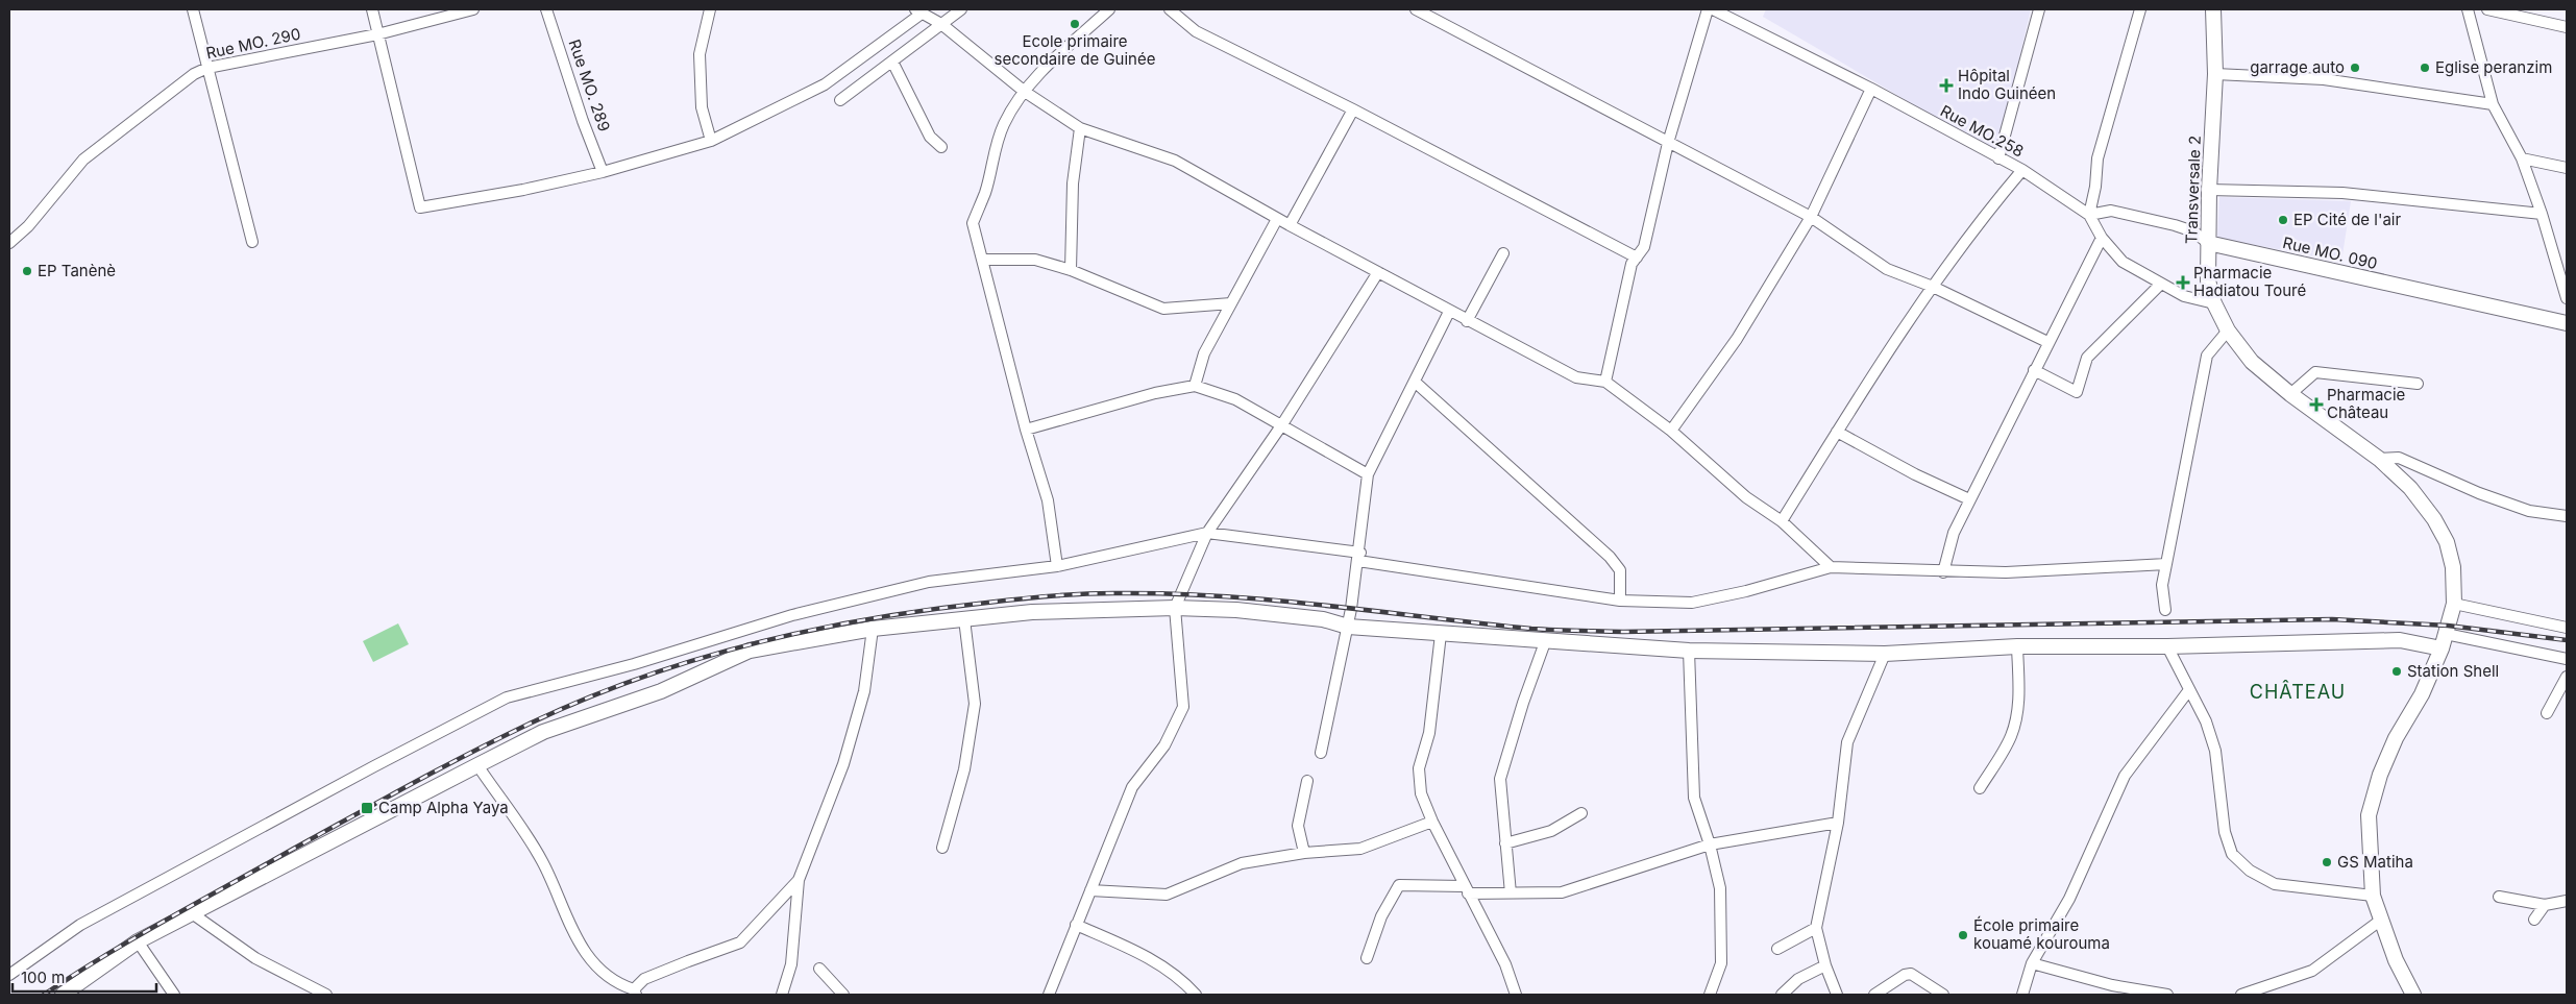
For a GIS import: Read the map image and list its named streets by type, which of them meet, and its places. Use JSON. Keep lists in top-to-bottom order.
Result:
{
  "streets": {
    "street": [
      "Rue MO. 290",
      "Rue MO. 289",
      "Rue MO.258",
      "Transversale 2",
      "Rue MO. 090"
    ]
  },
  "crossings": [
    ["Rue MO.258", "Transversale 2"],
    ["Rue MO.258", "Rue MO. 090"],
    ["Transversale 2", "Rue MO. 090"]
  ],
  "districts": ["CHÂTEAU"],
  "places": {
    "other": [
      "Ecole primaire secondaire de Guinée",
      "garrage auto",
      "Eglise peranzim",
      "EP Cité de l'air",
      "EP Tanènè",
      "Station Shell",
      "GS Matiha",
      "École primaire kouamé kourouma"
    ],
    "health": ["Hôpital Indo Guinéen", "Pharmacie Hadiatou Touré", "Pharmacie Château"],
    "transit": ["Camp Alpha Yaya"]
  },
  "scale_bar": "100 m"
}
